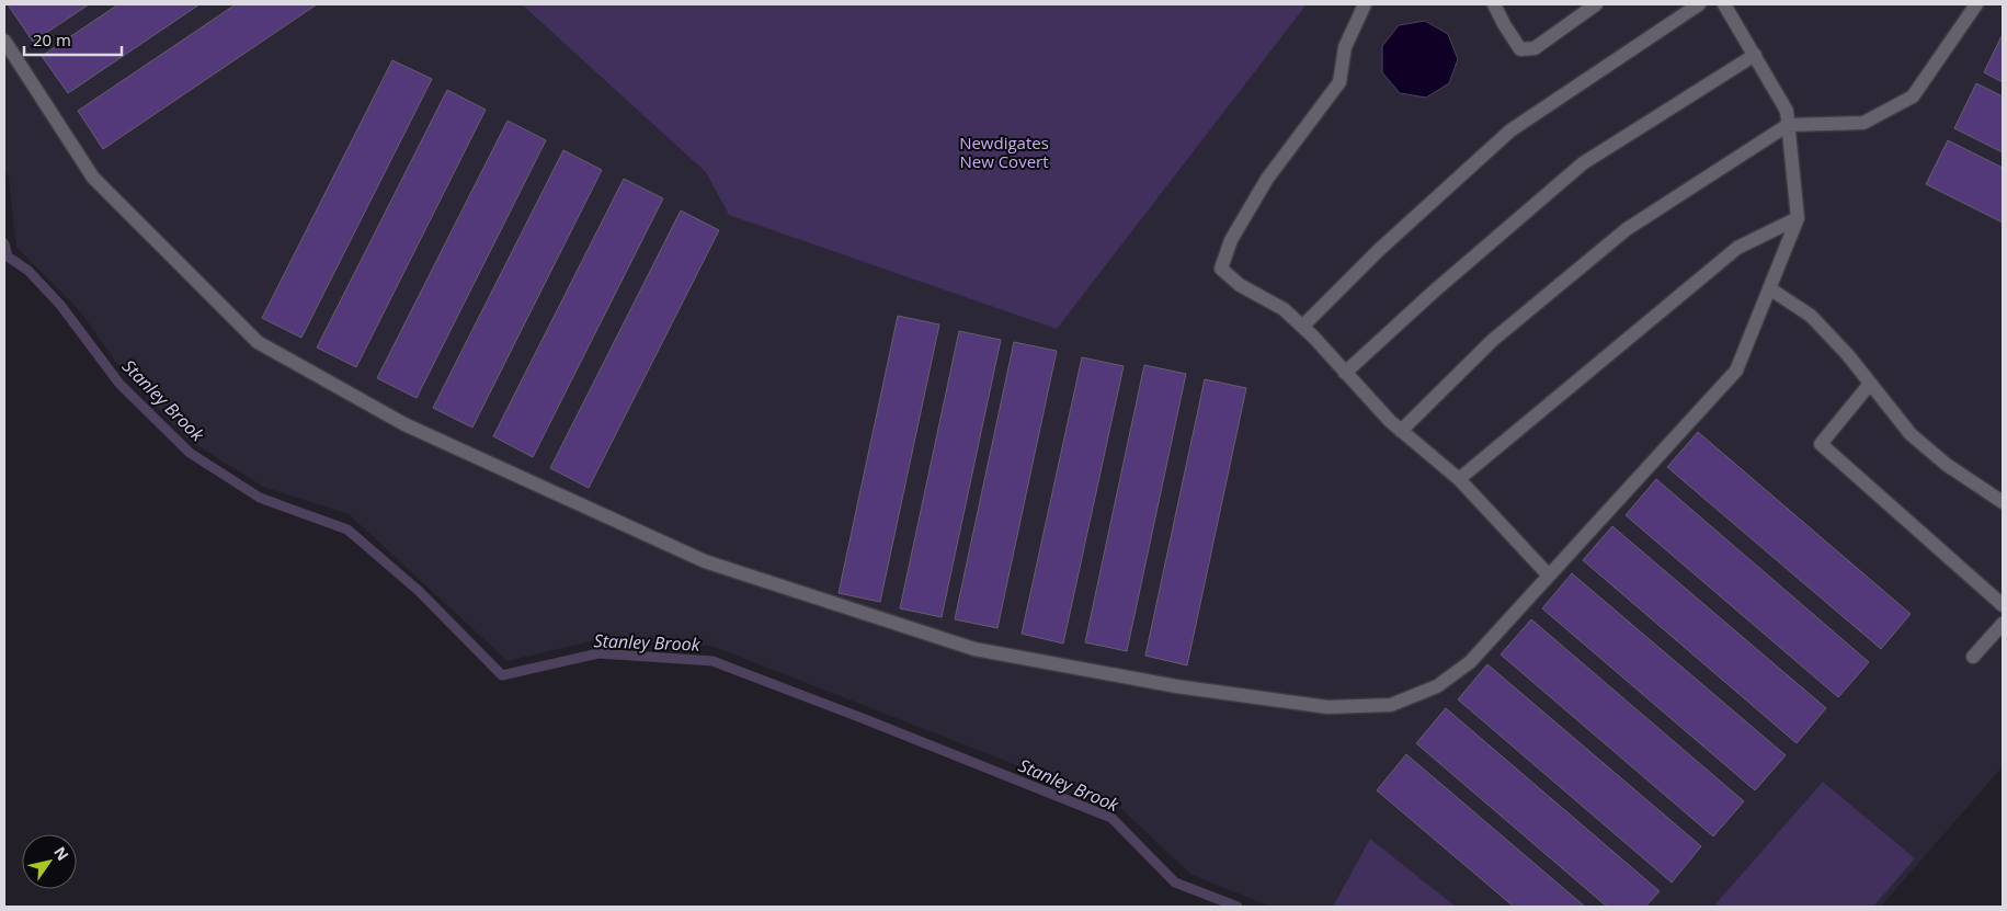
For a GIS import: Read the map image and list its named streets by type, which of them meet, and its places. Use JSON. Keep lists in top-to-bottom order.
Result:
{
  "water": ["Stanley Brook"],
  "parks": ["Newdigates New Covert"],
  "scale_bar": "20 m",
  "north": "top right"
}
